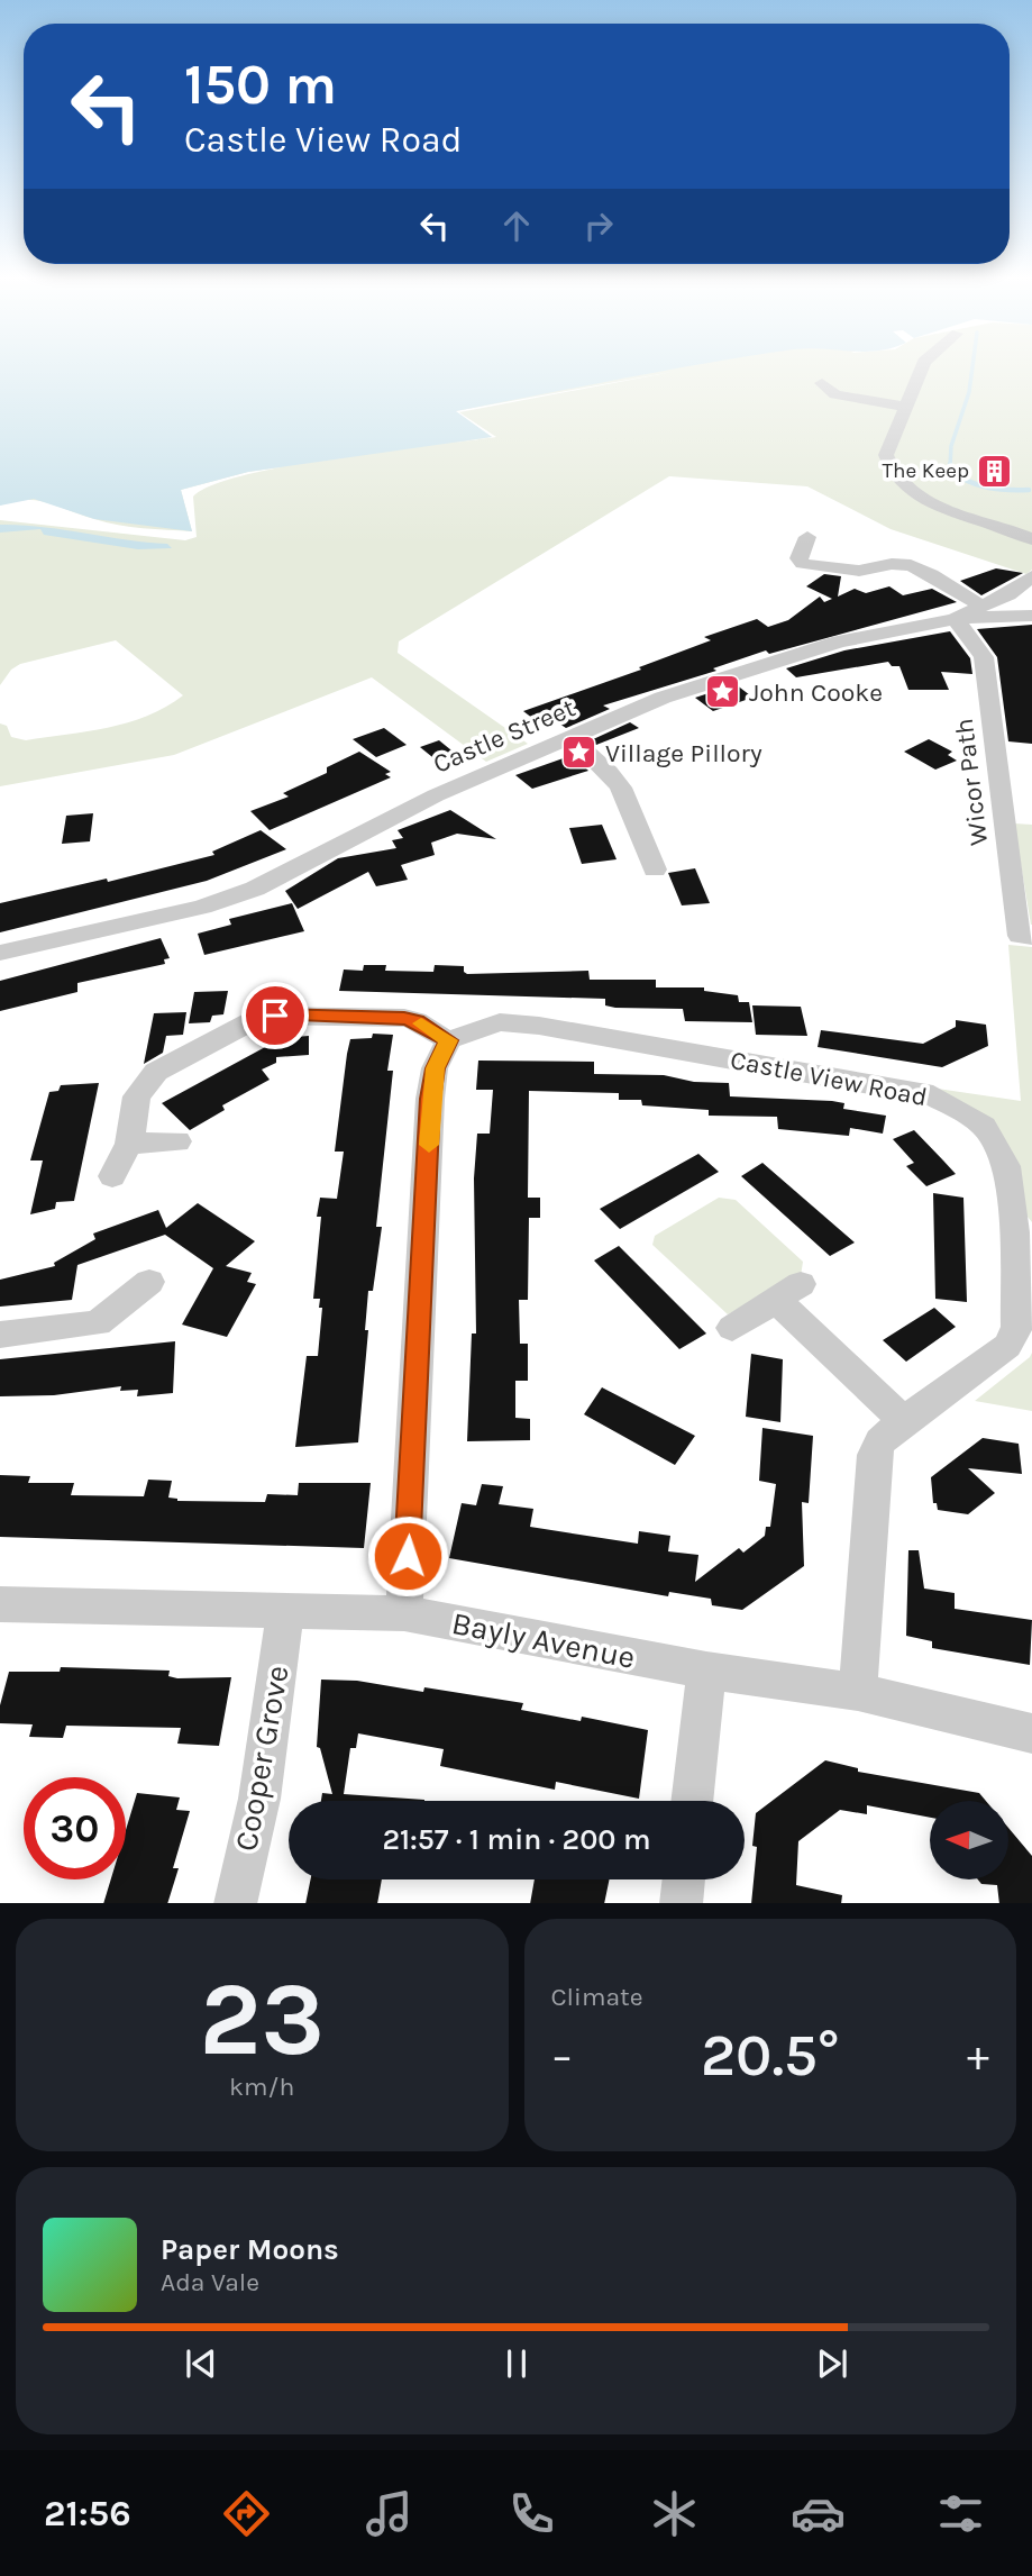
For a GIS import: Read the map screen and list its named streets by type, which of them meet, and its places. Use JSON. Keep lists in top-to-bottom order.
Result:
{
  "streets": {
    "street": [
      "Castle Street",
      "Wicor Path",
      "Castle View Road",
      "Bayly Avenue",
      "Cooper Grove"
    ]
  },
  "crossings": [
    ["Castle Street", "Wicor Path"],
    ["Castle View Road", "Bayly Avenue"],
    ["Bayly Avenue", "Cooper Grove"]
  ],
  "places": {
    "building": ["The Keep"],
    "place": ["John Cooke", "Village Pillory"]
  },
  "north": "left",
  "page": {
    "turn": ["150 m", "Castle View Road"],
    "limit": "30",
    "trip": "21:57 · 1 min · 200 m",
    "tile": [
      ["23", "km/h"],
      "Climate"
    ],
    "heat": ["−", "20.5°", "+"],
    "song": ["Paper Moons", "Ada Vale"],
    "tabs": "21:56"
  }
}
